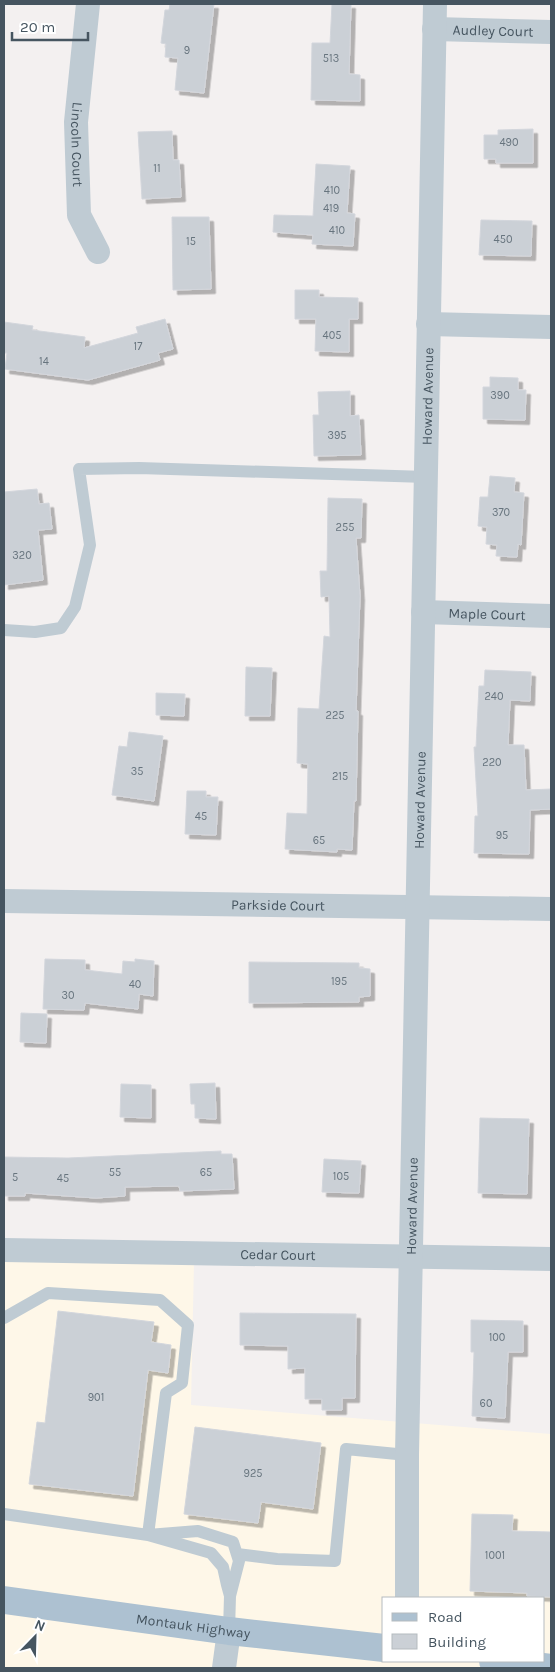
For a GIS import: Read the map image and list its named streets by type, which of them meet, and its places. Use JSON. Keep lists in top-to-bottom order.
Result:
{
  "streets": {
    "main road": ["Montauk Highway"],
    "street": [
      "Audley Court",
      "Lincoln Court",
      "Howard Avenue",
      "Maple Court",
      "Parkside Court",
      "Cedar Court"
    ]
  },
  "crossings": [
    ["Audley Court", "Howard Avenue"],
    ["Howard Avenue", "Maple Court"],
    ["Howard Avenue", "Parkside Court"],
    ["Howard Avenue", "Cedar Court"]
  ],
  "house_numbers": [
    "9",
    "513",
    "490",
    "11",
    "410",
    "419",
    "410",
    "450",
    "15",
    "405",
    "17",
    "14",
    "390",
    "395",
    "370",
    "255",
    "320",
    "240",
    "225",
    "220",
    "35",
    "215",
    "45",
    "95",
    "65",
    "195",
    "40",
    "30",
    "55",
    "65",
    "105",
    "5",
    "45",
    "100",
    "901",
    "60",
    "925",
    "1001"
  ],
  "legend": ["Road", "Building"],
  "scale_bar": "20 m",
  "north": "top right"
}
